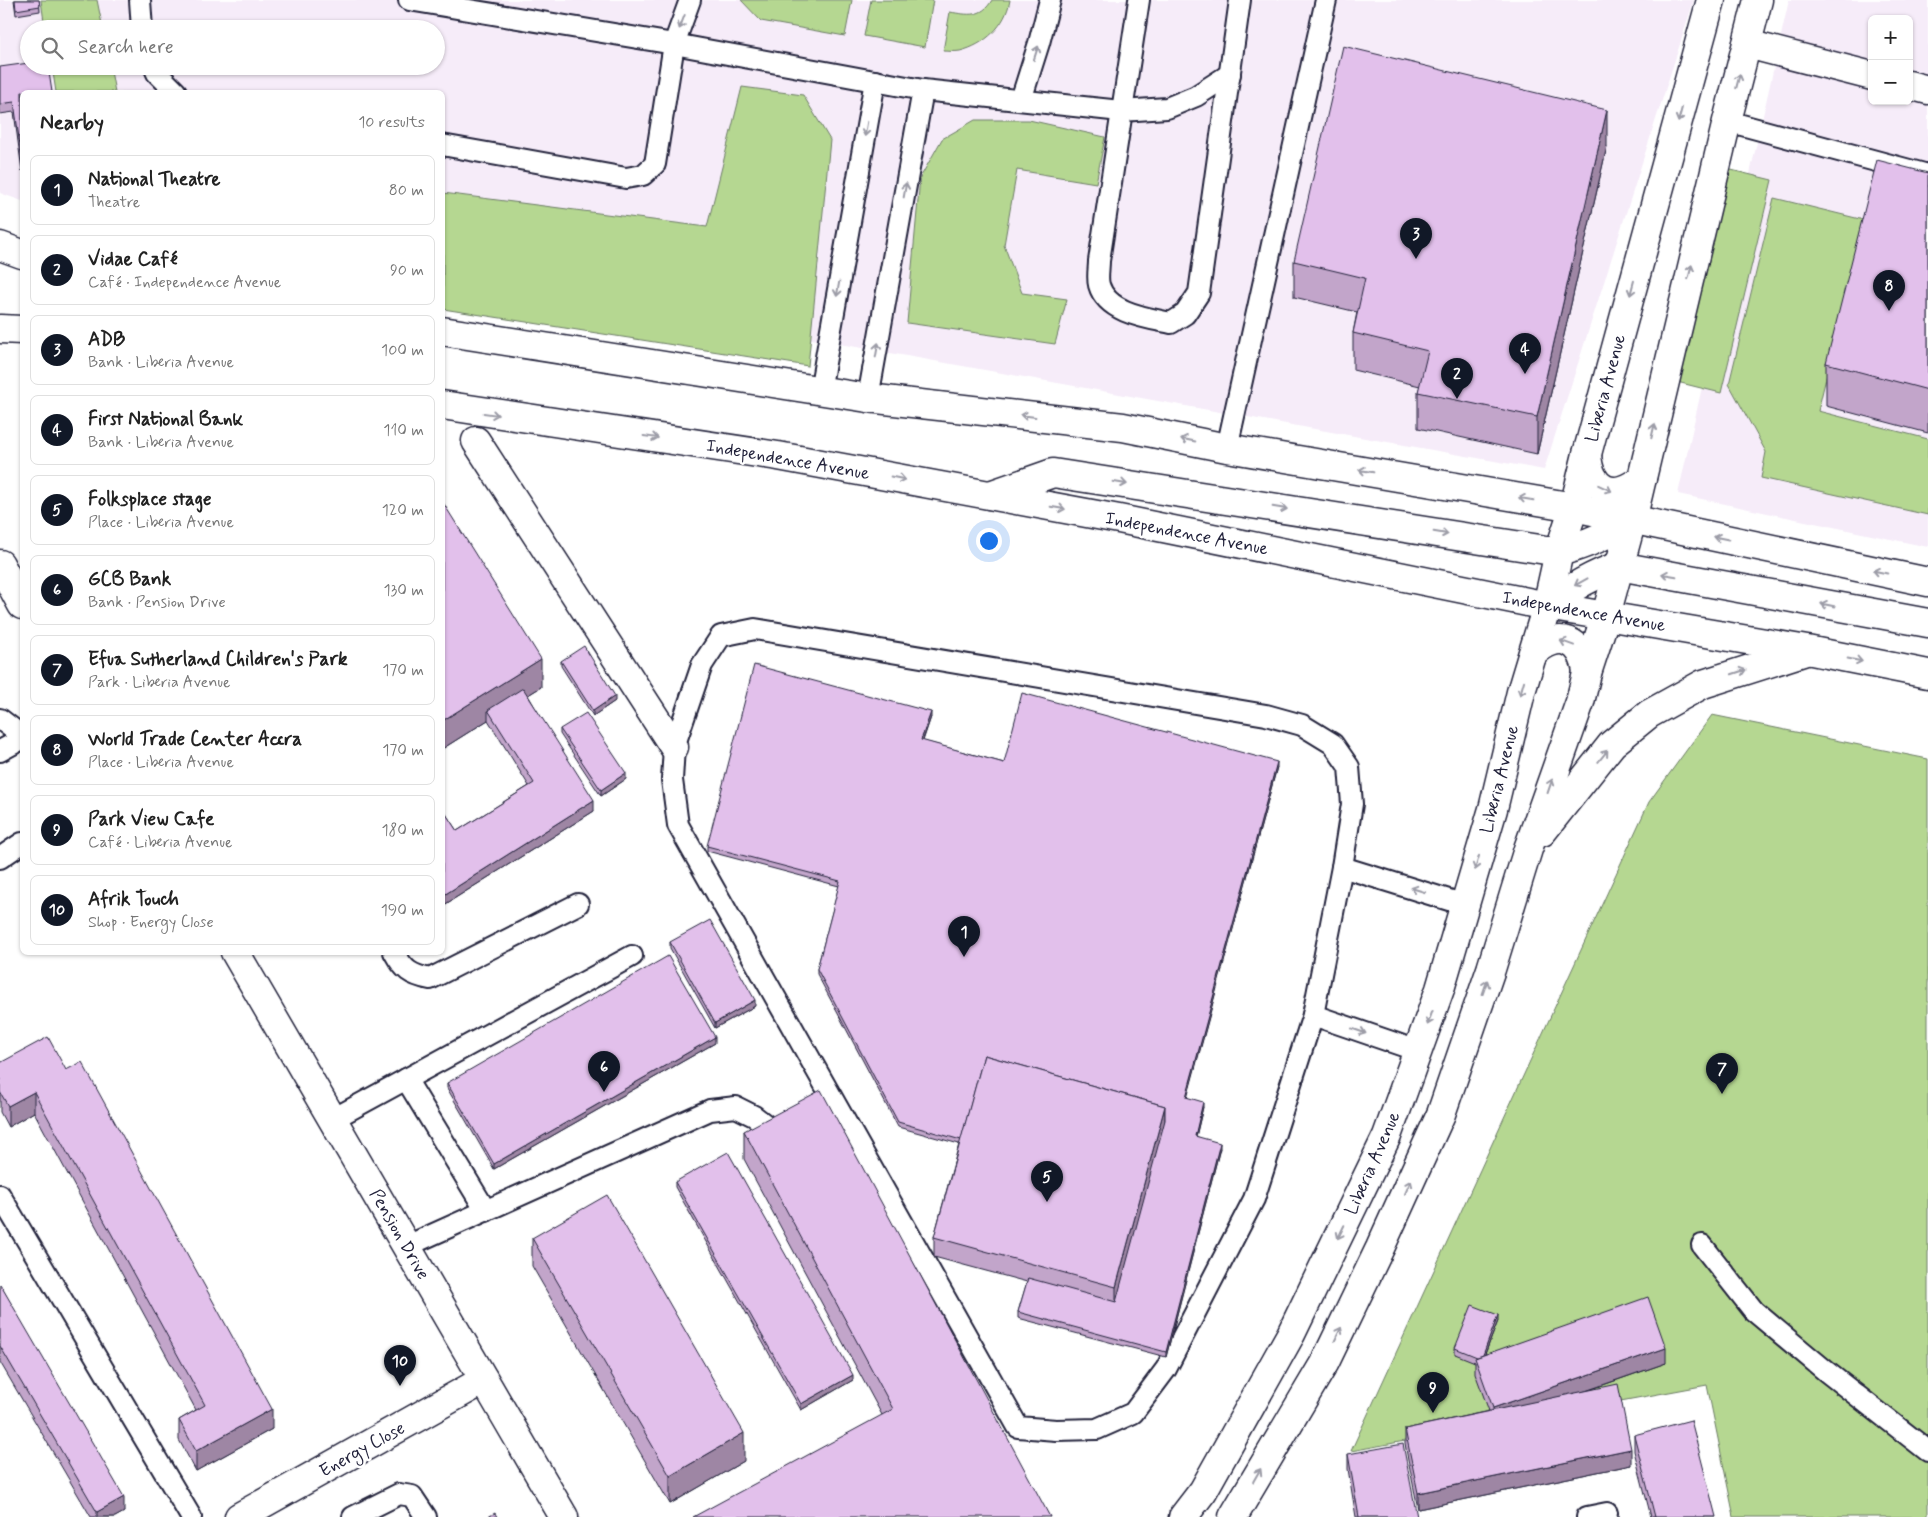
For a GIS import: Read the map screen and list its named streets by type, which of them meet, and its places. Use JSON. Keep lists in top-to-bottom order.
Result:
{
  "streets": {
    "main road": [
      "Liberia Avenue",
      "Independence Avenue",
      "Pension Drive",
      "Energy Close"
    ]
  },
  "crossings": [
    ["Liberia Avenue", "Independence Avenue"],
    ["Pension Drive", "Energy Close"]
  ],
  "page": {
    "map_buttons": ["+", "−"],
    "search": "Search here",
    "heading": ["Nearby", "10 results"],
    "list": [
      {
        "mark": "1",
        "name": "National Theatre",
        "note": "Theatre",
        "value": "80 m"
      },
      {
        "mark": "2",
        "name": "Vidae Café",
        "note": "Café · Independence Avenue",
        "value": "90 m"
      },
      {
        "mark": "3",
        "name": "ADB",
        "note": "Bank · Liberia Avenue",
        "value": "100 m"
      },
      {
        "mark": "4",
        "name": "First National Bank",
        "note": "Bank · Liberia Avenue",
        "value": "110 m"
      },
      {
        "mark": "5",
        "name": "Folksplace stage",
        "note": "Place · Liberia Avenue",
        "value": "120 m"
      },
      {
        "mark": "6",
        "name": "GCB Bank",
        "note": "Bank · Pension Drive",
        "value": "130 m"
      },
      {
        "mark": "7",
        "name": "Efua Sutherland Children's Park",
        "note": "Park · Liberia Avenue",
        "value": "170 m"
      },
      {
        "mark": "8",
        "name": "World Trade Center Accra",
        "note": "Place · Liberia Avenue",
        "value": "170 m"
      },
      {
        "mark": "9",
        "name": "Park View Cafe",
        "note": "Café · Liberia Avenue",
        "value": "180 m"
      },
      {
        "mark": "10",
        "name": "Afrik Touch",
        "note": "Shop · Energy Close",
        "value": "190 m"
      }
    ],
    "pins": [
      "3",
      "8",
      "4",
      "2",
      "1",
      "6",
      "7",
      "5",
      "10",
      "9"
    ]
  }
}
